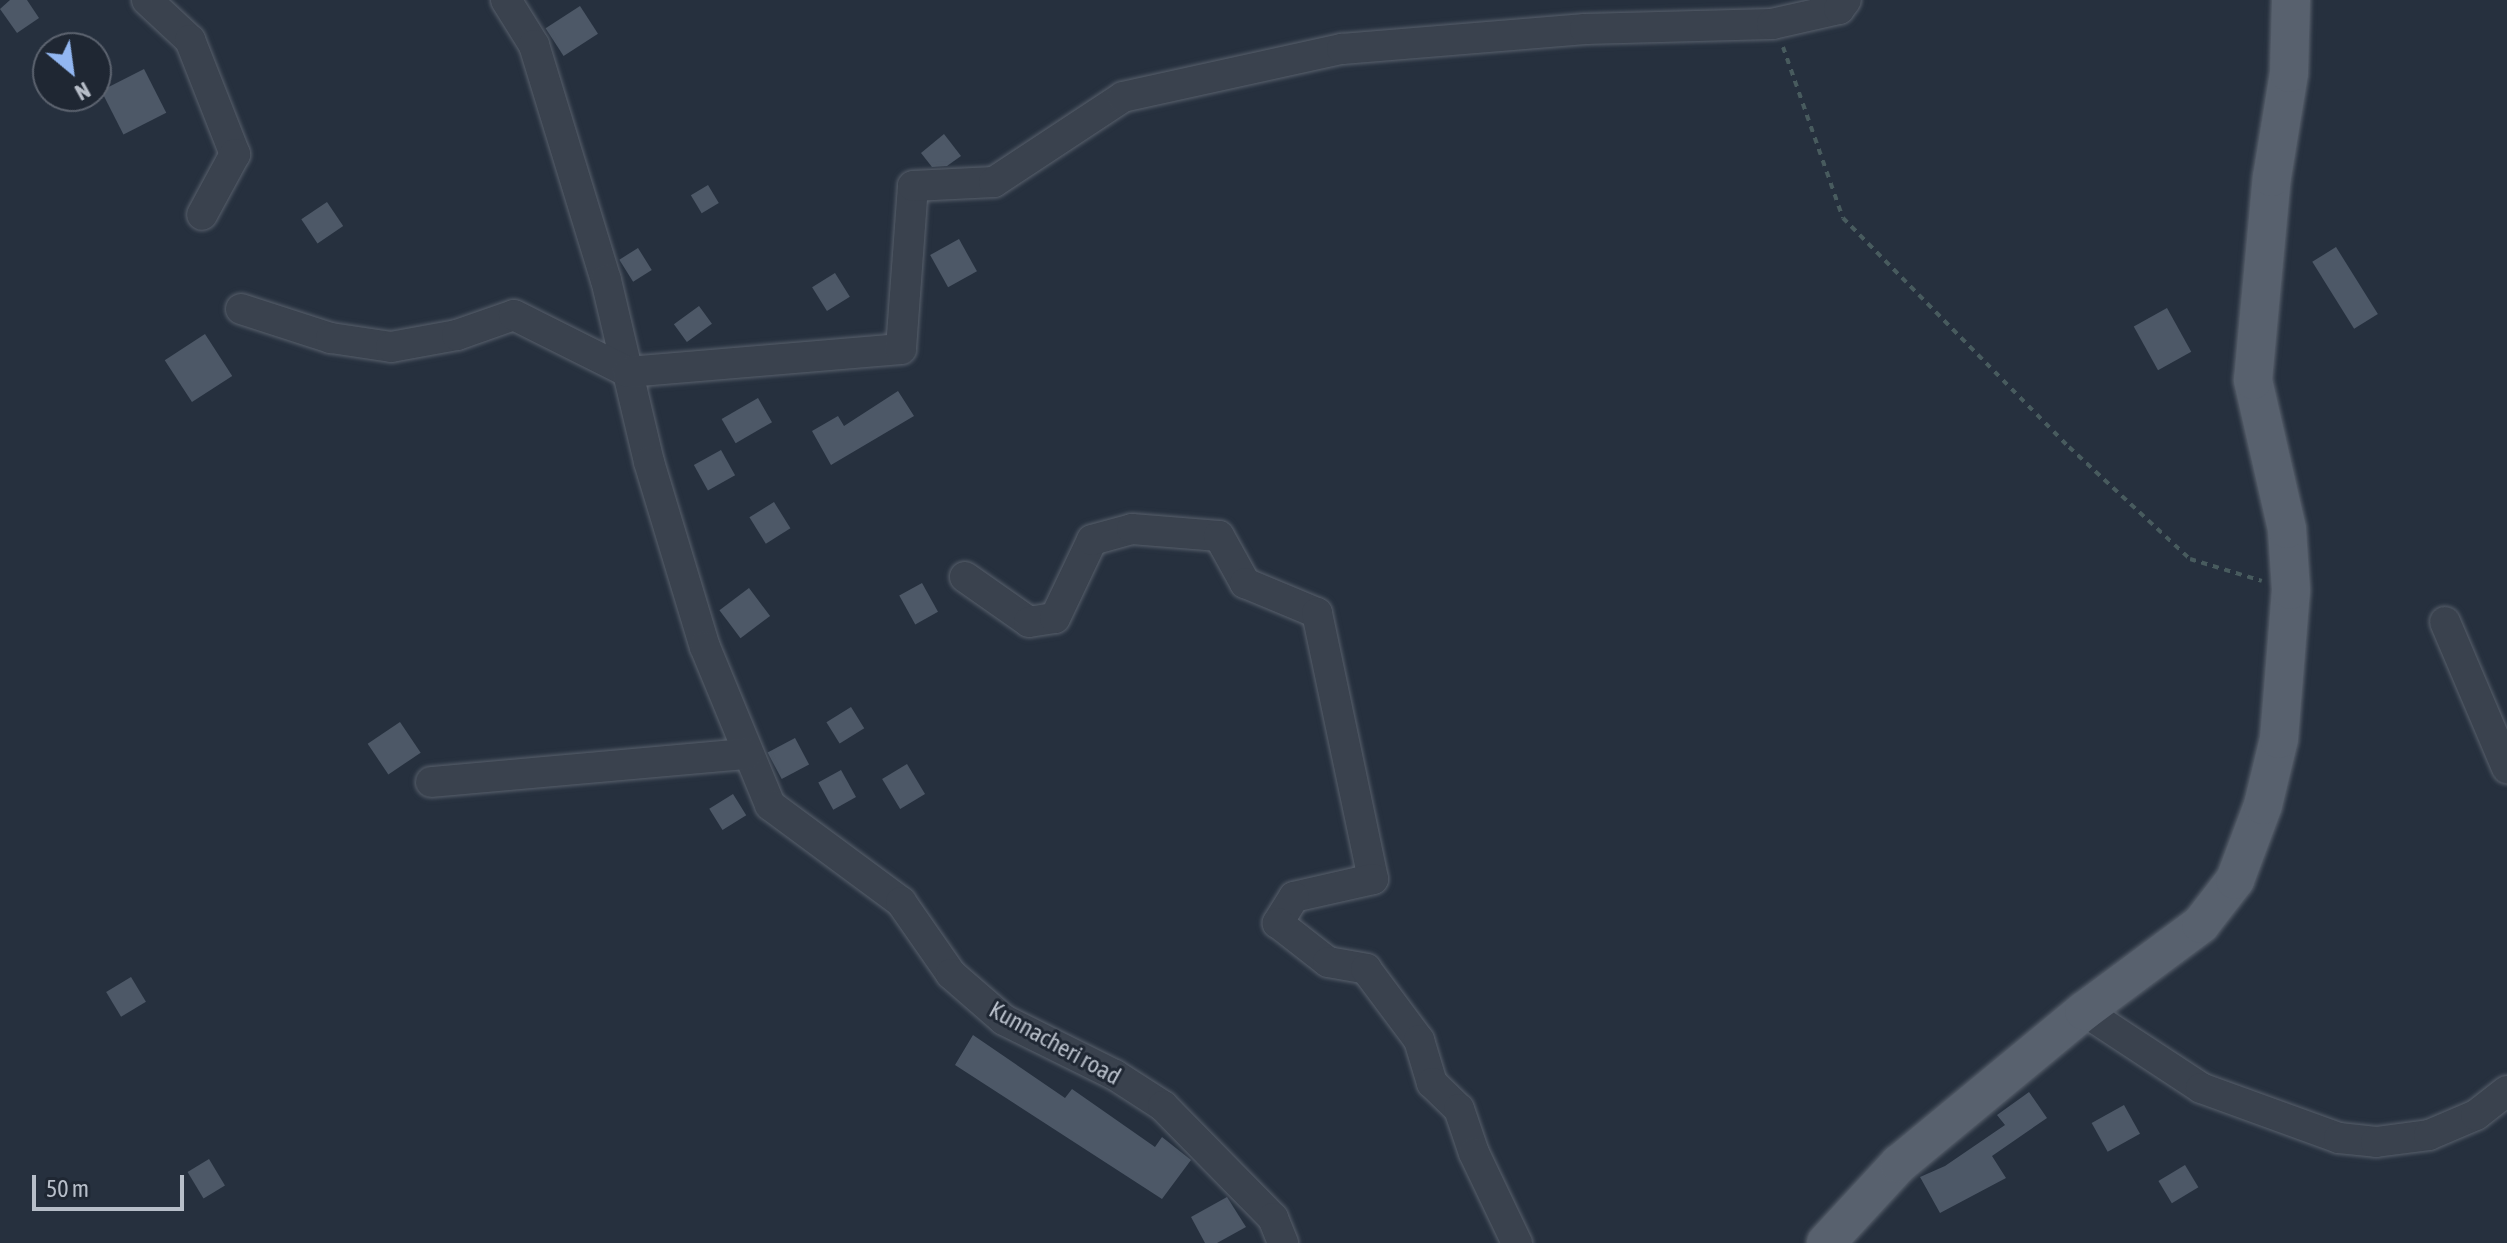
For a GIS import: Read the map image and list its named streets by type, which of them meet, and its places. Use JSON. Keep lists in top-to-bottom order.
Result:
{
  "streets": {
    "street": ["Kunnacheri road"]
  },
  "scale_bar": "50 m",
  "north": "bottom right"
}
